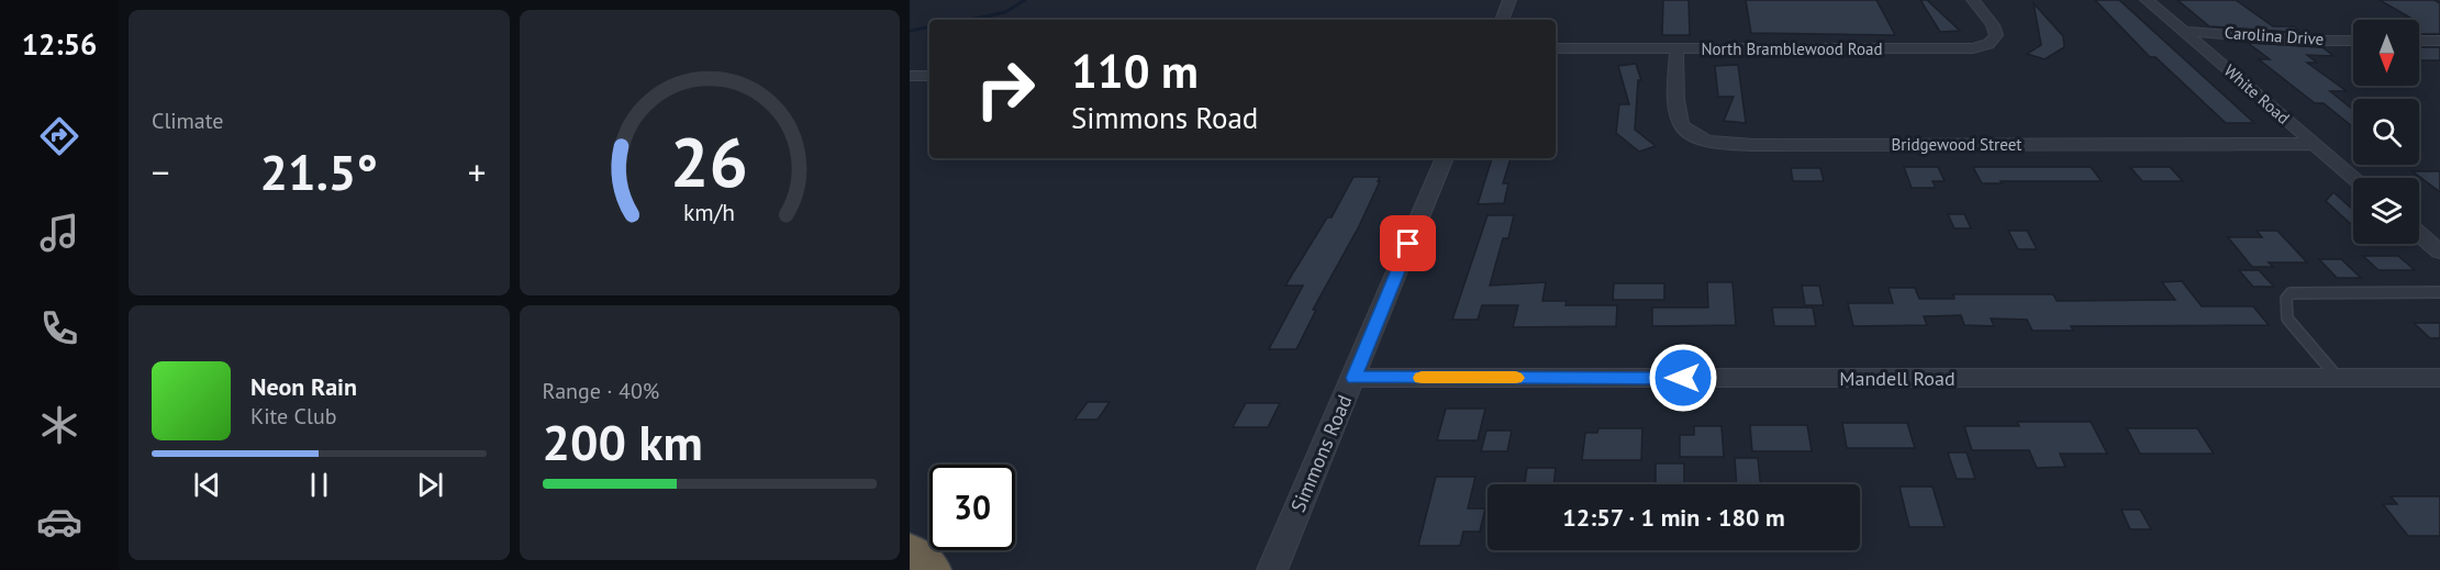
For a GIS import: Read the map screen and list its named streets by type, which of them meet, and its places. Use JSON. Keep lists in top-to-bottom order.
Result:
{
  "streets": {
    "street": [
      "Carolina Drive",
      "North Bramblewood Road",
      "White Road",
      "Bridgewood Street",
      "Mandell Road",
      "Simmons Road"
    ]
  },
  "crossings": [
    ["Carolina Drive", "White Road"],
    ["North Bramblewood Road", "Bridgewood Street"],
    ["White Road", "Bridgewood Street"],
    ["Mandell Road", "Simmons Road"]
  ],
  "north": "bottom",
  "page": {
    "tabs": "12:56",
    "tile": [
      "Climate",
      ["Range · 40%", "200 km"]
    ],
    "turn": ["110 m", "Simmons Road"],
    "heat": ["−", "21.5°", "+"],
    "song": ["Neon Rain", "Kite Club"],
    "limit": "30",
    "trip": "12:57 · 1 min · 180 m",
    "gauge": ["26", "km/h"]
  }
}
